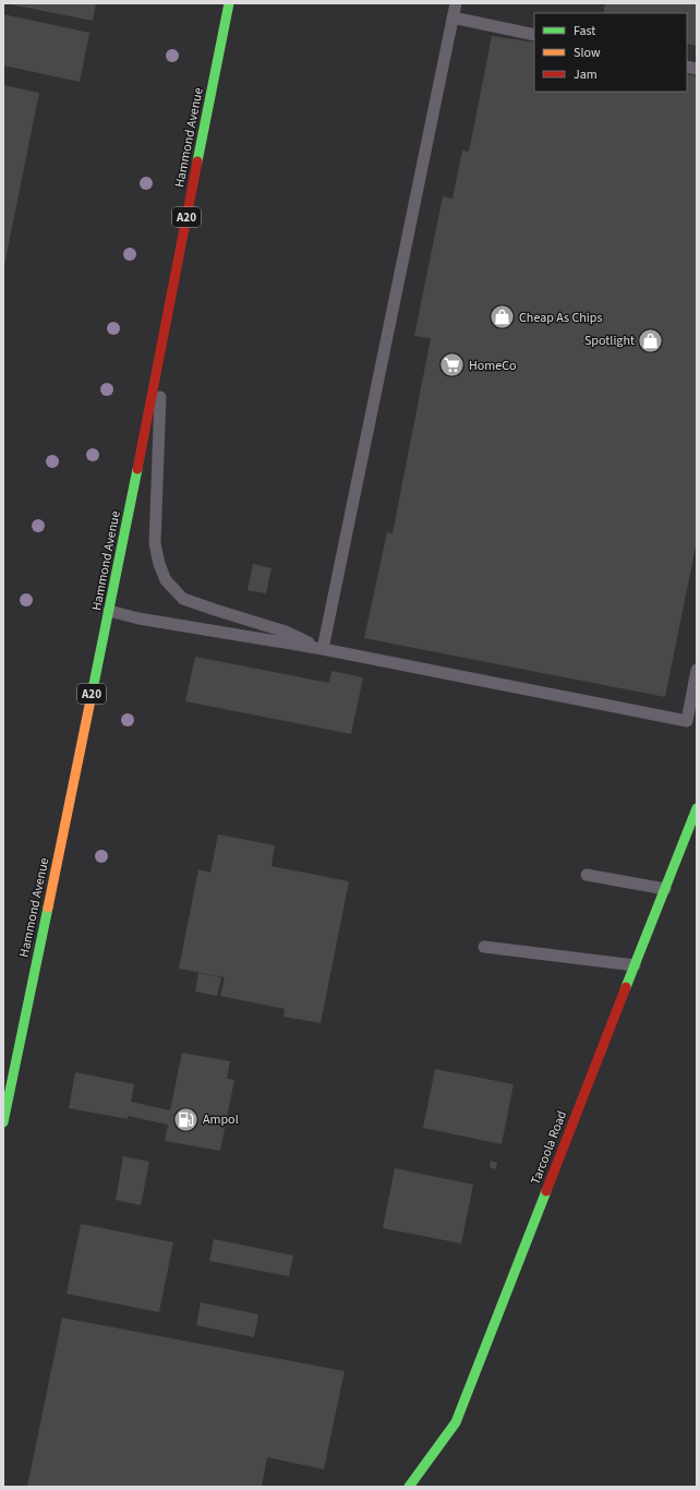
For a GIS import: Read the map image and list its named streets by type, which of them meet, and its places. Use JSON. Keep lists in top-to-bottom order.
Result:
{
  "streets": {
    "main road": ["Hammond Avenue", "A20", "Tarcoola Road"]
  },
  "places": {
    "shop": ["Cheap As Chips", "Spotlight"],
    "supermarket": ["HomeCo"],
    "fuel station": ["Ampol"]
  },
  "legend": ["Fast", "Slow", "Jam"]
}
